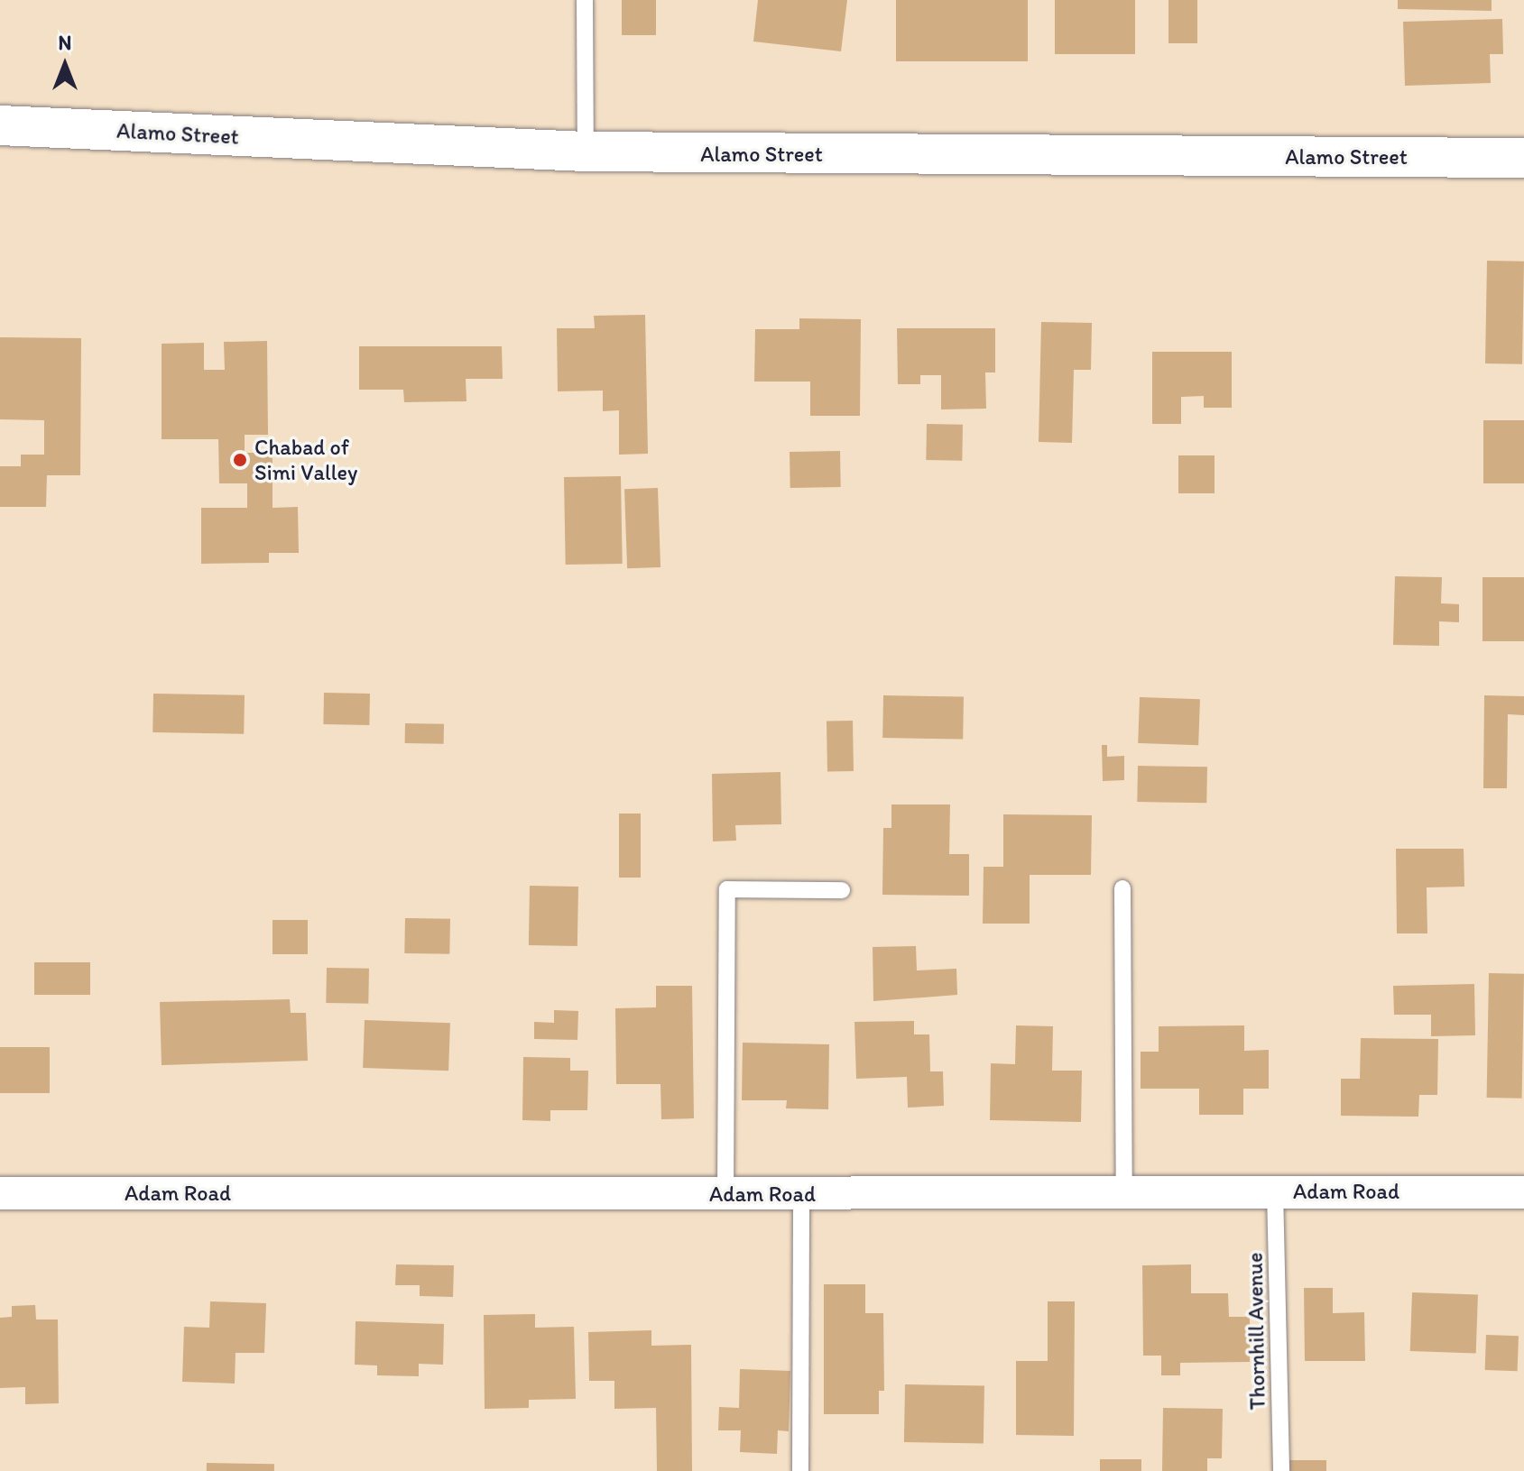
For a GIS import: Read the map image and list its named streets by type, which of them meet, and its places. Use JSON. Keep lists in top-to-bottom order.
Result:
{
  "streets": {
    "main road": ["Alamo Street"],
    "street": ["Adam Road"],
    "lane": ["Thornhill Avenue"]
  },
  "crossings": [
    ["Adam Road", "Thornhill Avenue"]
  ],
  "places": ["Chabad of Simi Valley"],
  "north": "top"
}
